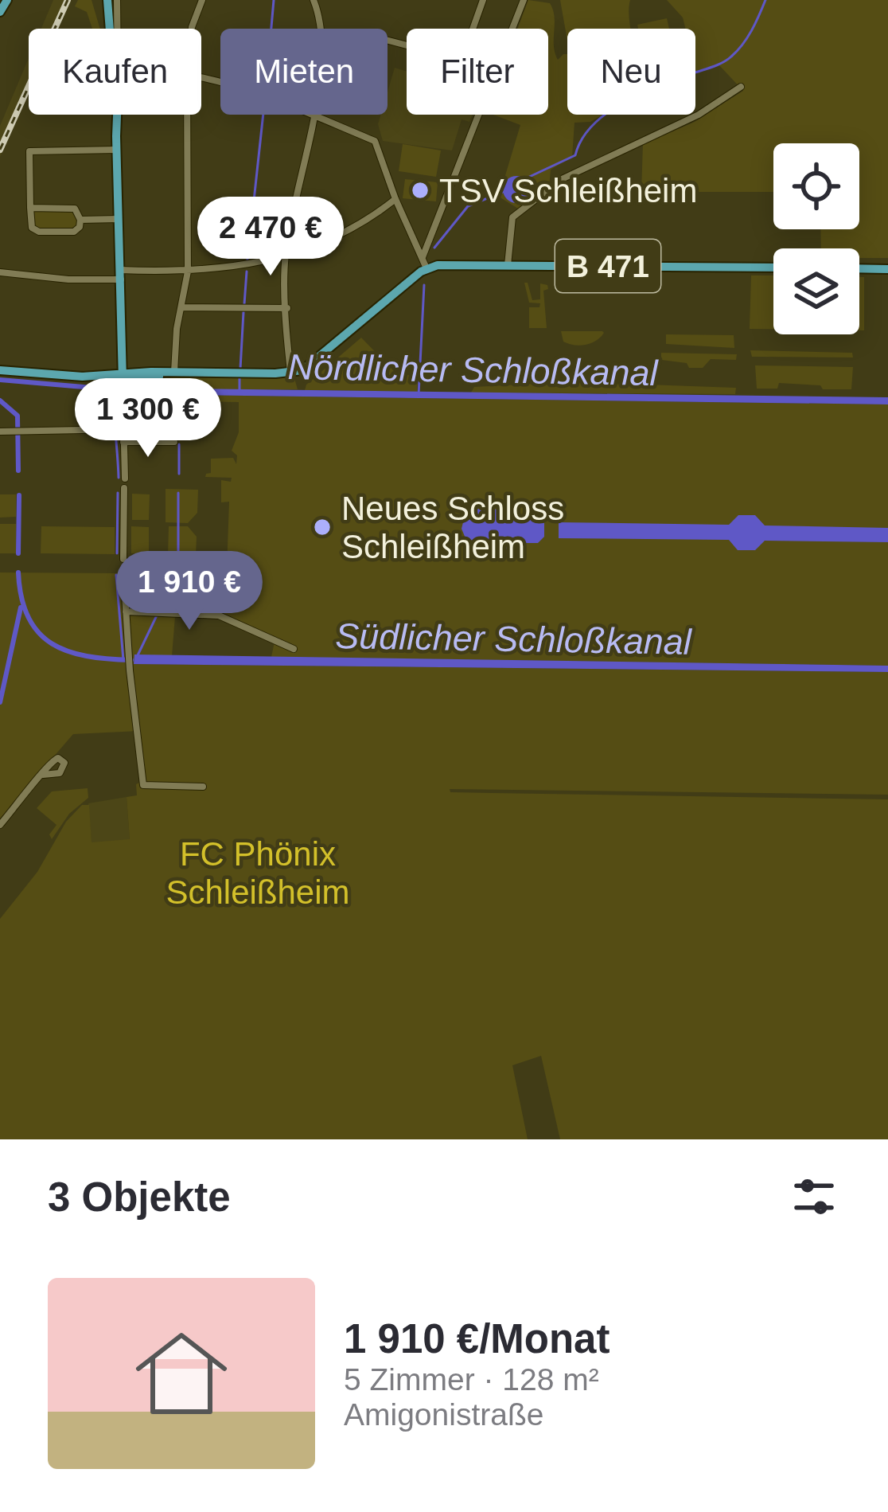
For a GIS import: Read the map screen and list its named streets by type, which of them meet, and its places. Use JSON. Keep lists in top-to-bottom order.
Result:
{
  "streets": {
    "main road": ["B 471"]
  },
  "water": ["Nördlicher Schloßkanal", "Südlicher Schloßkanal"],
  "parks": ["FC Phönix Schleißheim"],
  "places": ["TSV Schleißheim", "Neues Schloss Schleißheim"],
  "page": {
    "chip": [
      "Kaufen",
      "Mieten",
      "Filter",
      "Neu"
    ],
    "price": ["2 470 €", "1 300 €", "1 910 €"],
    "heading": "3 Objekte",
    "list": [
      {
        "name": "1 910 €/Monat",
        "note": "5 Zimmer · 128 m² · Amigonistraße"
      }
    ]
  }
}
